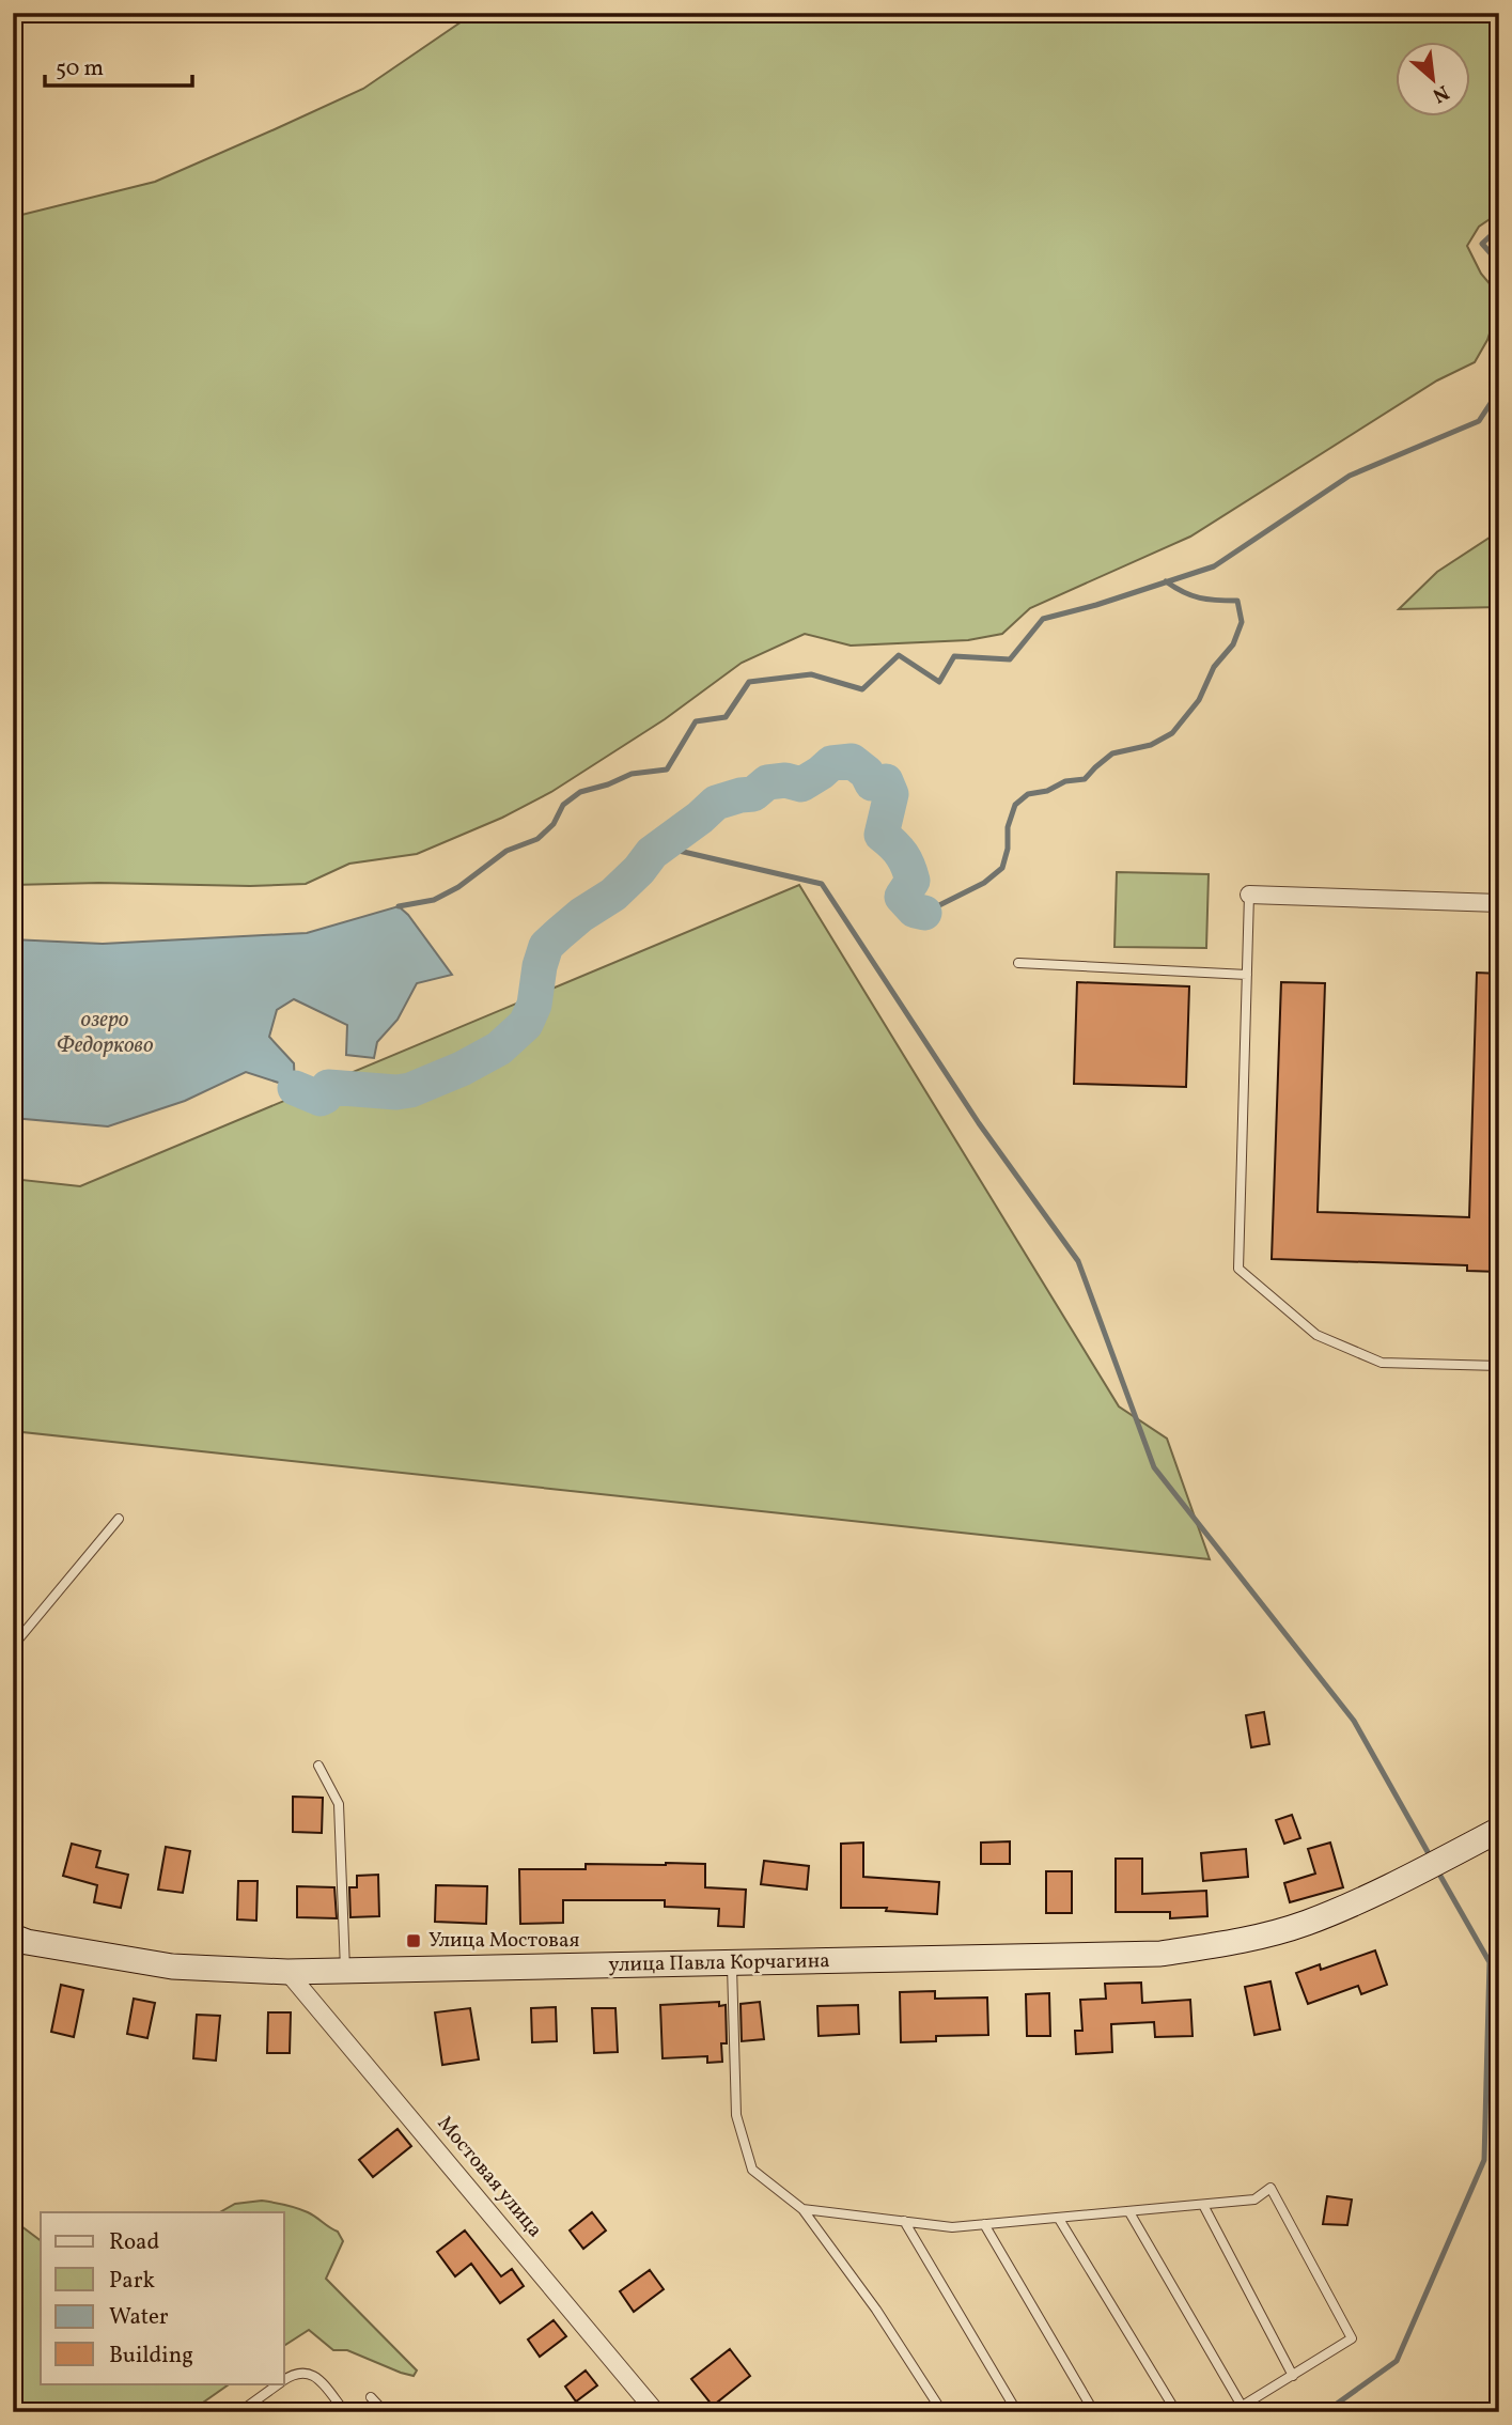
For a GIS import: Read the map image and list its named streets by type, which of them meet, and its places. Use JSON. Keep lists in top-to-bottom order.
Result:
{
  "streets": {
    "main road": ["улица Павла Корчагина"],
    "street": ["Мостовая улица"]
  },
  "crossings": [
    ["улица Павла Корчагина", "Мостовая улица"]
  ],
  "water": ["озеро Федорково"],
  "places": {
    "transit": ["Улица Мостовая"]
  },
  "legend": [
    "Road",
    "Park",
    "Water",
    "Building"
  ],
  "scale_bar": "50 m",
  "north": "bottom right"
}
